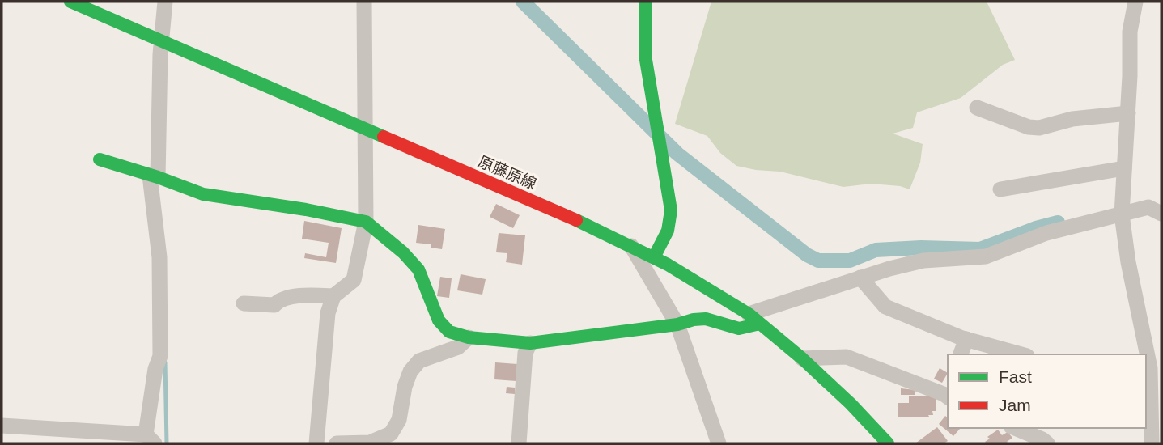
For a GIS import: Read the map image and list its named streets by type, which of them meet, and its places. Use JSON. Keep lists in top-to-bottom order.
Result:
{
  "streets": {
    "street": ["原藤原線"]
  },
  "legend": ["Fast", "Jam"]
}
